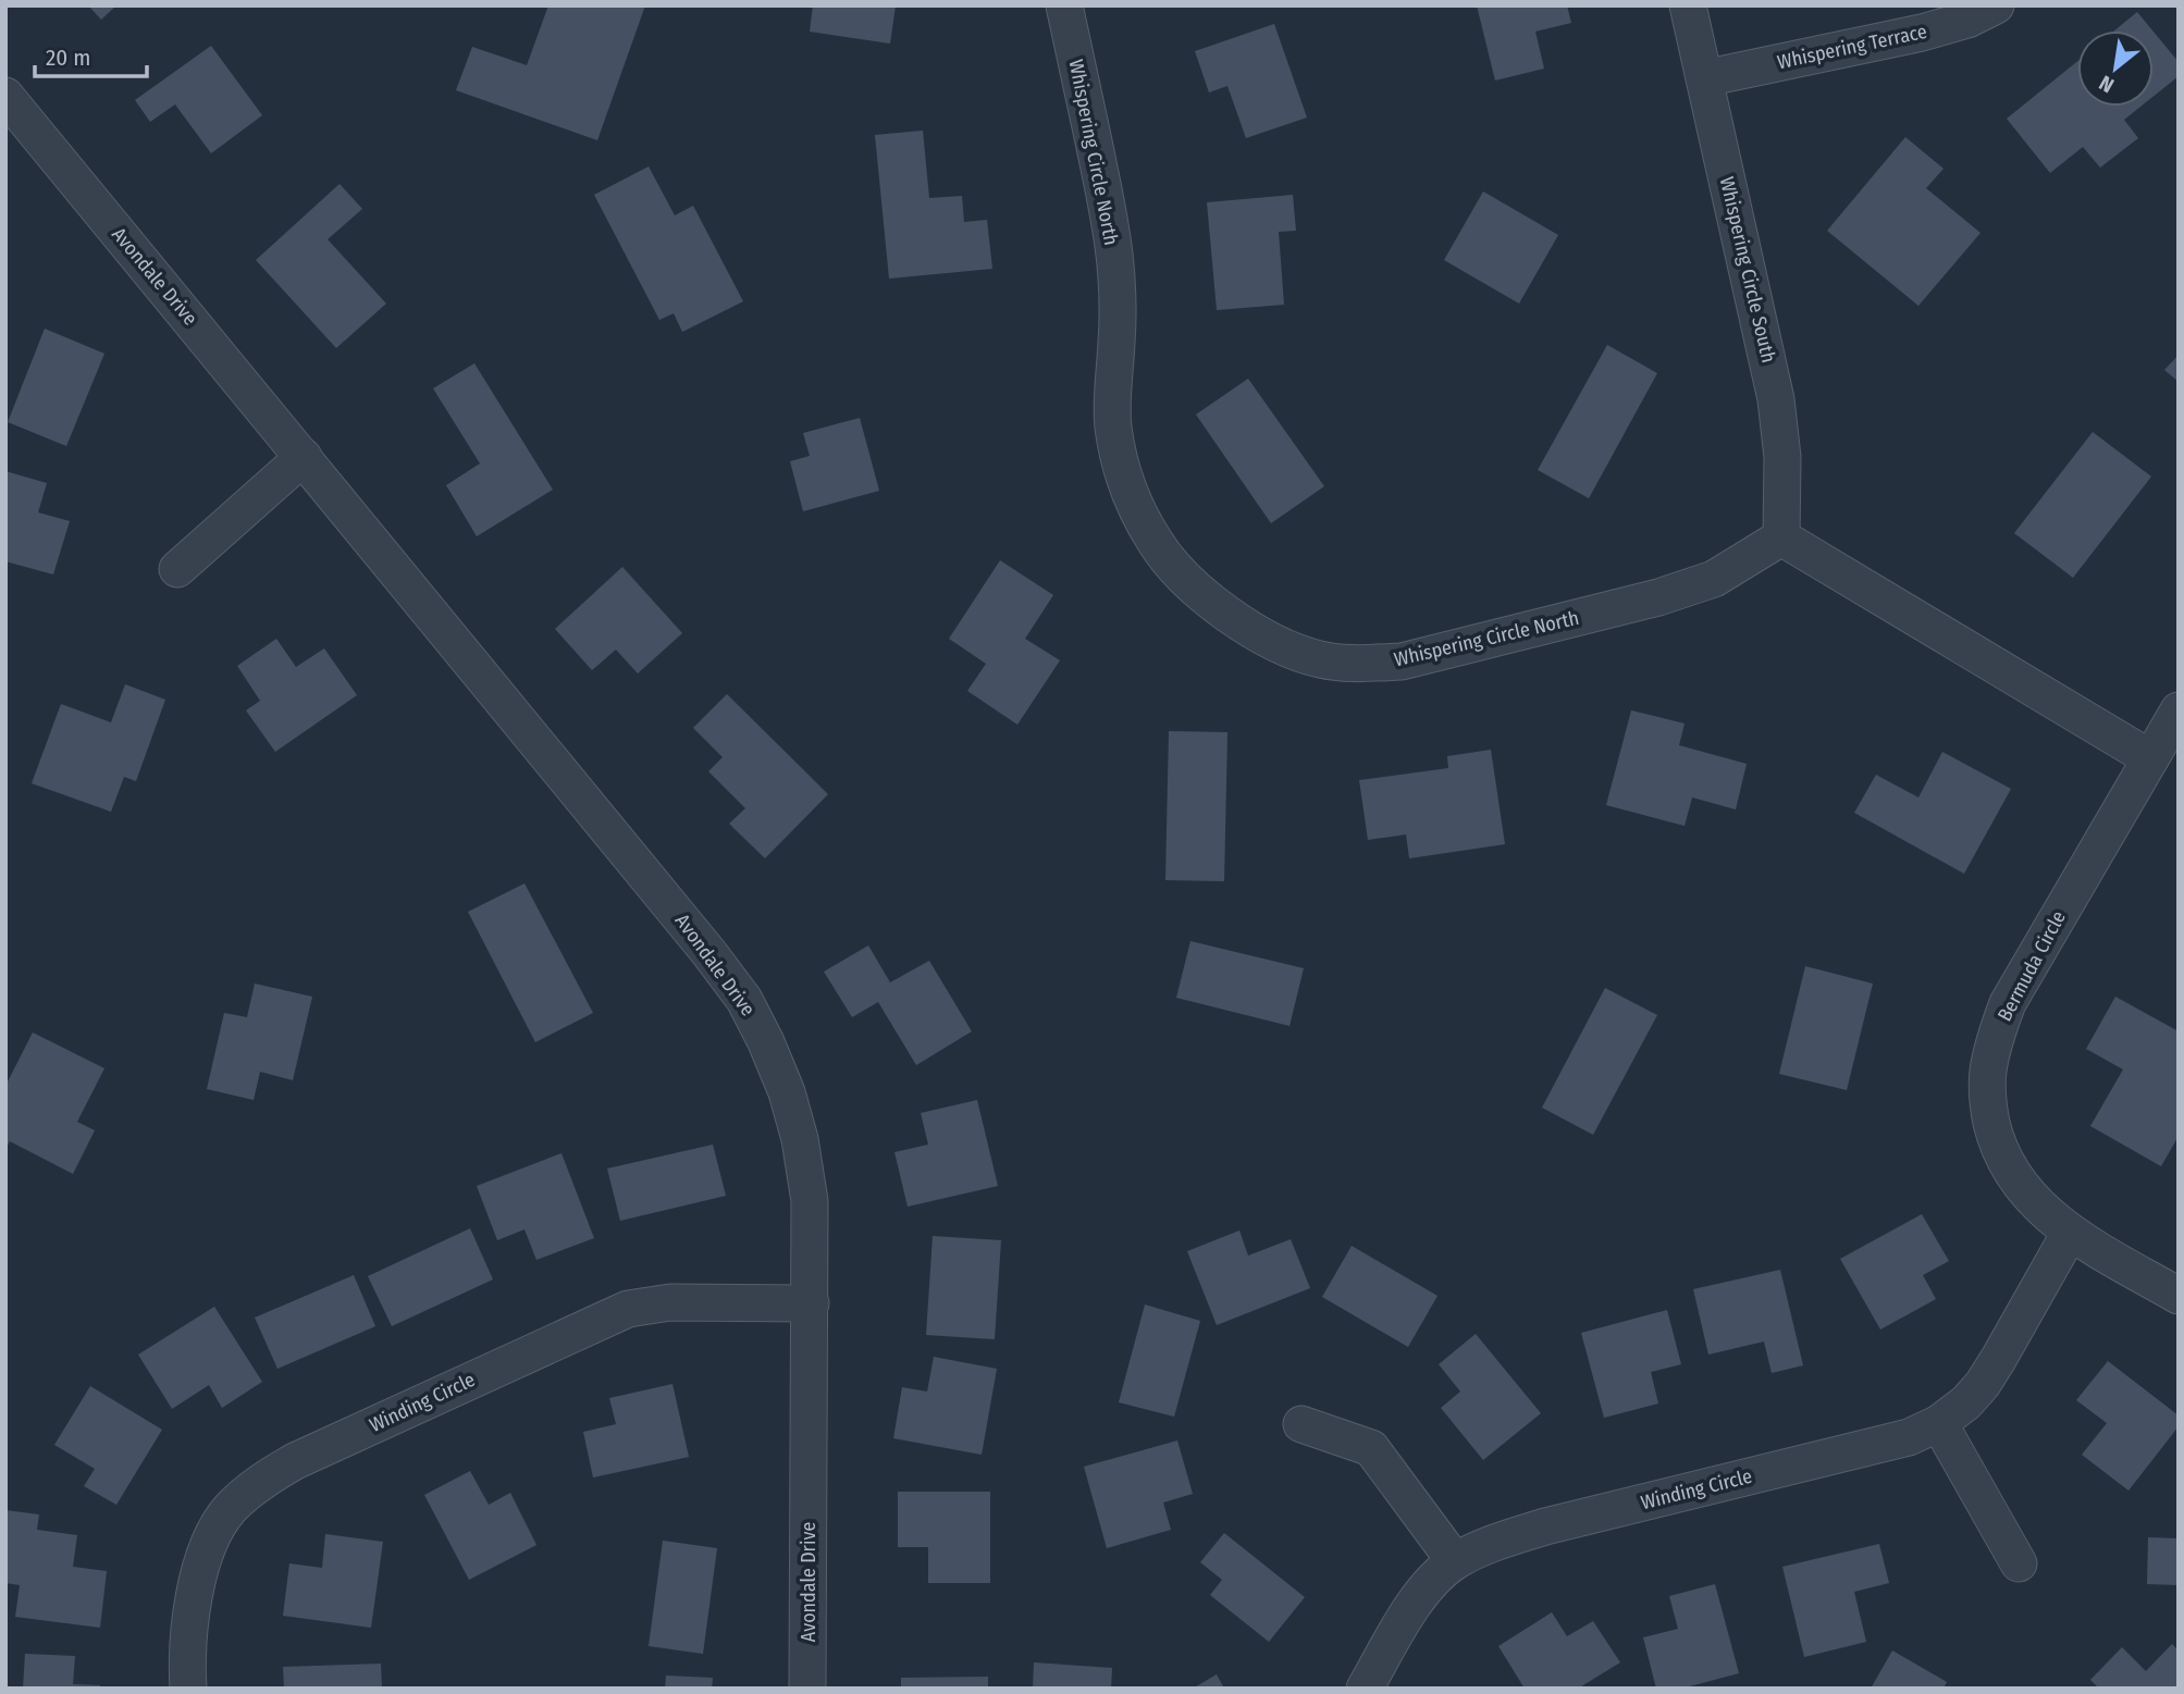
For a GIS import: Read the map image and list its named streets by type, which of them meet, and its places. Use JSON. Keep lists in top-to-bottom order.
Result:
{
  "streets": {
    "street": [
      "Whispering Terrace",
      "Whispering Circle North",
      "Whispering Circle South",
      "Avondale Drive",
      "Bermuda Circle",
      "Winding Circle"
    ]
  },
  "crossings": [
    ["Whispering Terrace", "Whispering Circle South"],
    ["Whispering Circle North", "Whispering Circle South"],
    ["Avondale Drive", "Winding Circle"],
    ["Bermuda Circle", "Winding Circle"]
  ],
  "scale_bar": "20 m",
  "north": "bottom left"
}
